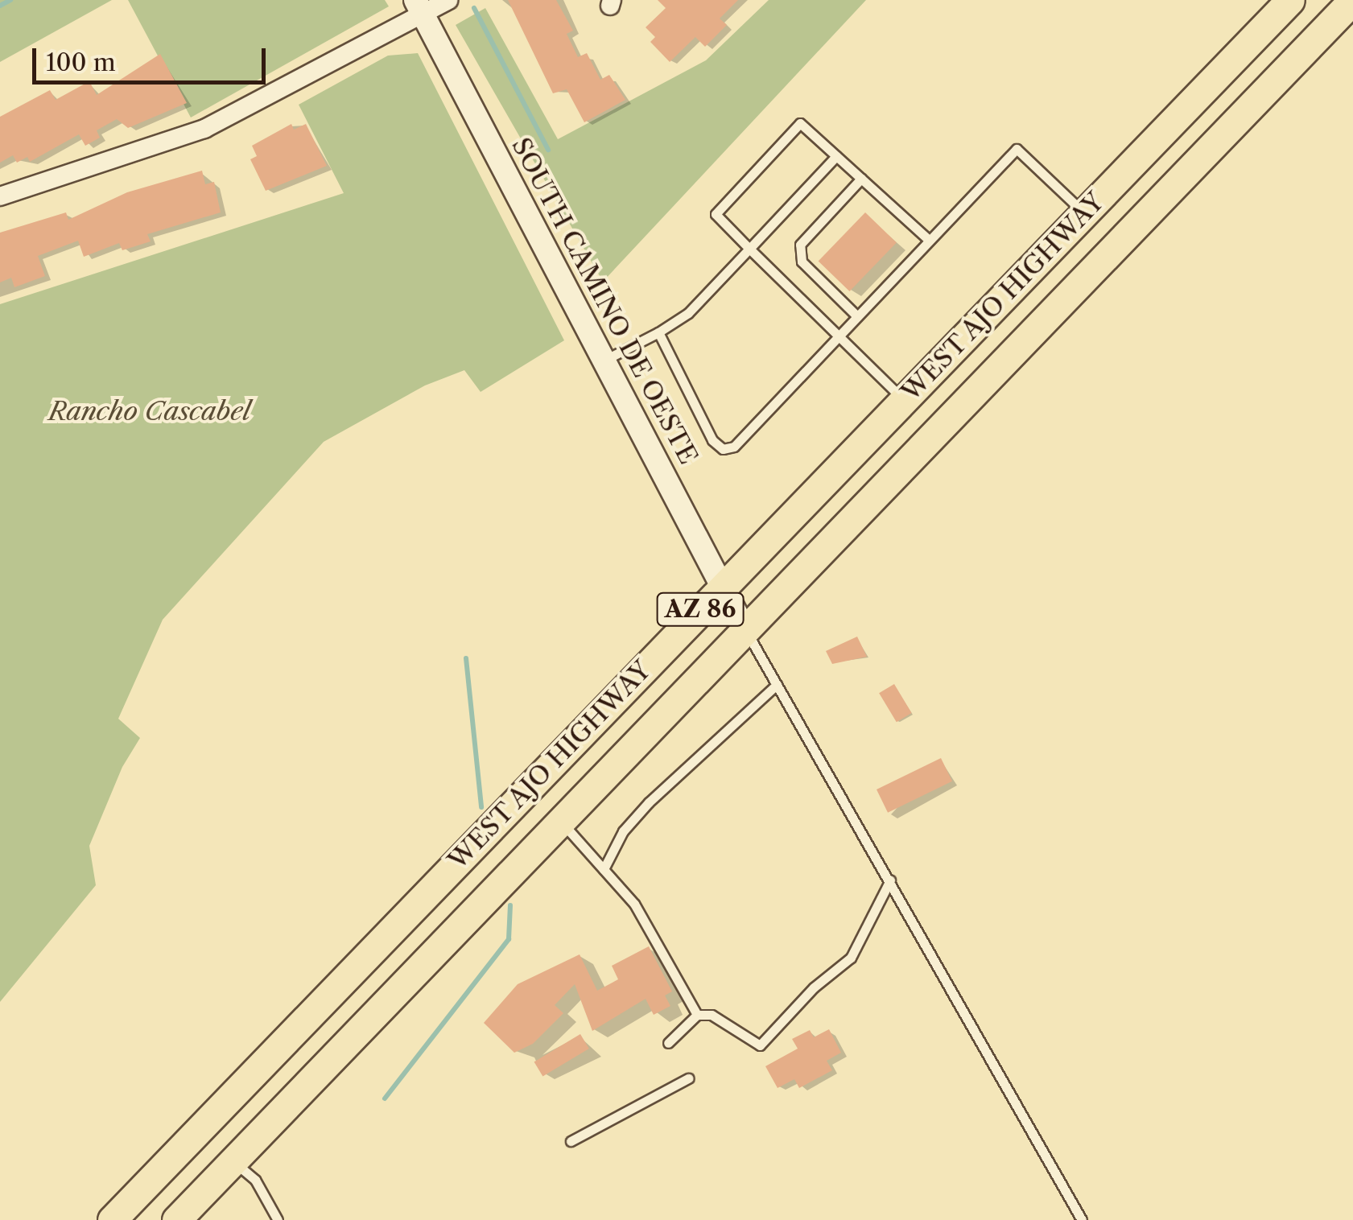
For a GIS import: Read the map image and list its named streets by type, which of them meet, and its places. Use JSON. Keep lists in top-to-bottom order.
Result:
{
  "streets": {
    "main road": ["WEST AJO HIGHWAY", "AZ 86"],
    "street": ["SOUTH CAMINO DE OESTE"]
  },
  "crossings": [
    ["WEST AJO HIGHWAY", "SOUTH CAMINO DE OESTE"]
  ],
  "parks": ["Rancho Cascabel"],
  "scale_bar": "100 m"
}
